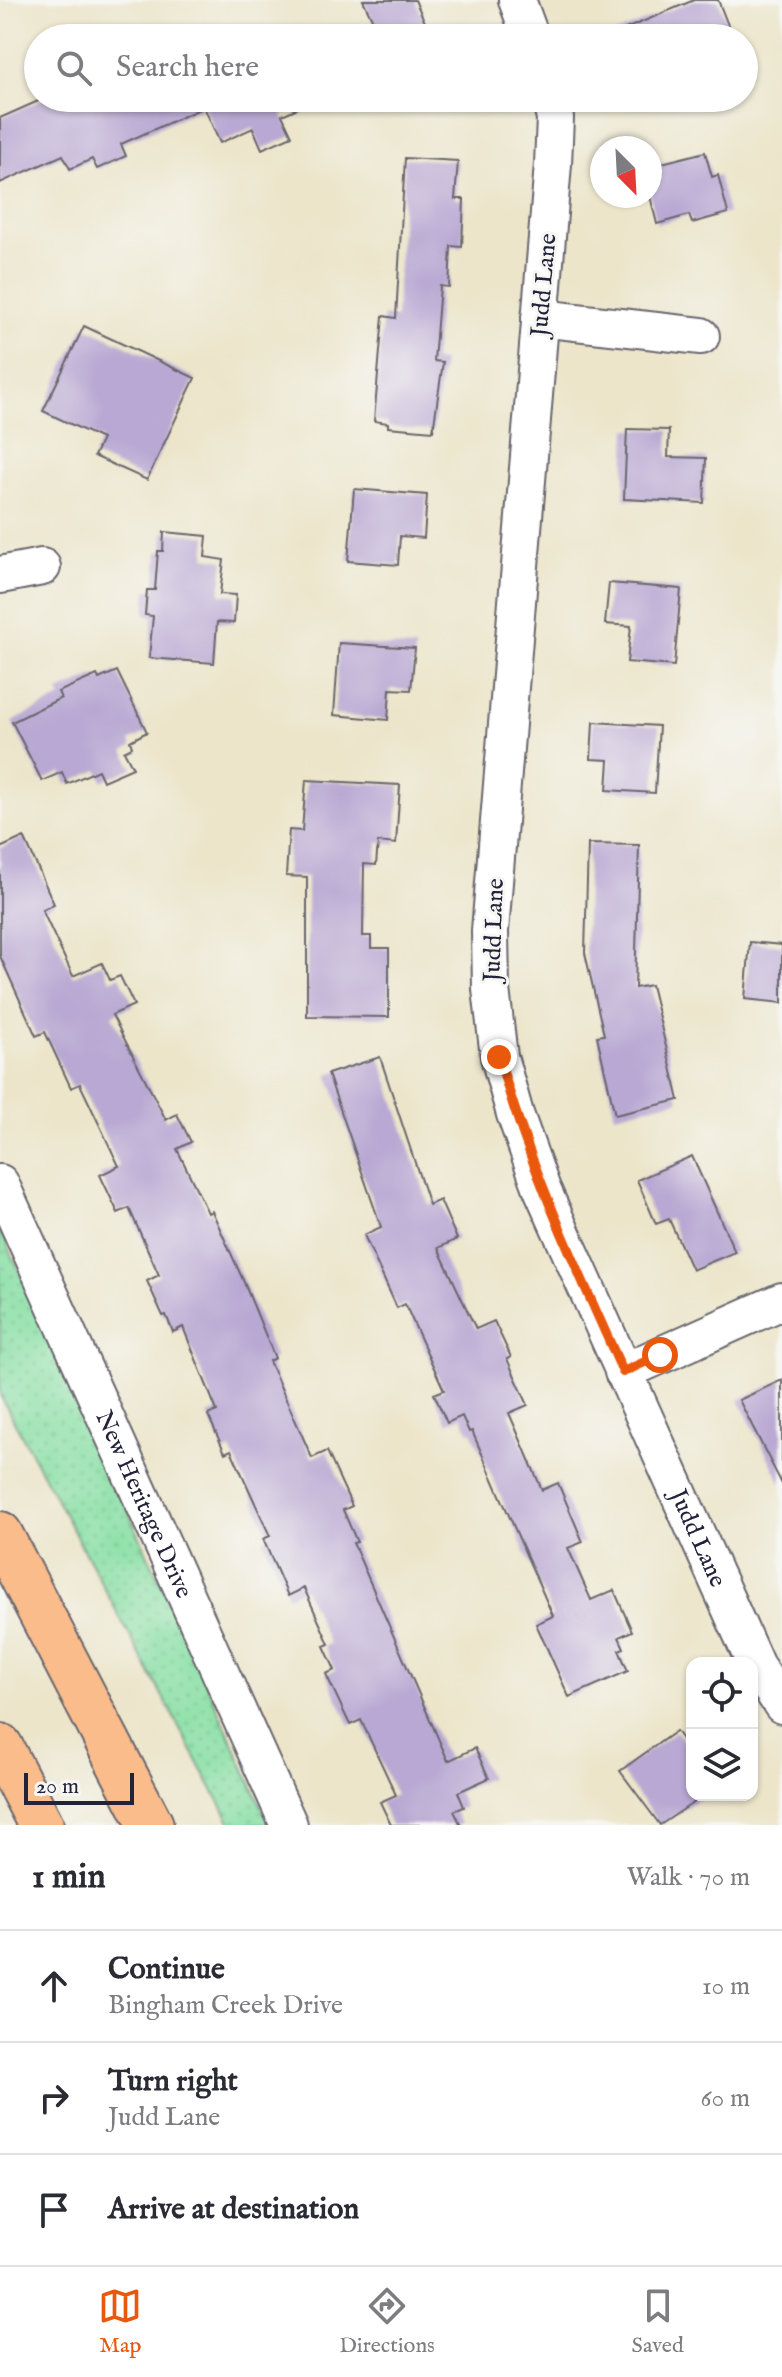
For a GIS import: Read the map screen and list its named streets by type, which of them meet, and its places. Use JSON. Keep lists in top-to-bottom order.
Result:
{
  "streets": {
    "street": ["Judd Lane", "New Heritage Drive"]
  },
  "scale_bar": "20 m",
  "north": "bottom right",
  "page": {
    "search": "Search here",
    "scale": "20 m",
    "heading": ["1 min", "Walk · 70 m"],
    "list": [
      ["Continue", "Bingham Creek Drive", "10 m"],
      ["Turn right", "Judd Lane", "60 m"],
      "Arrive at destination"
    ],
    "nav": ["Map", "Directions", "Saved"]
  }
}
